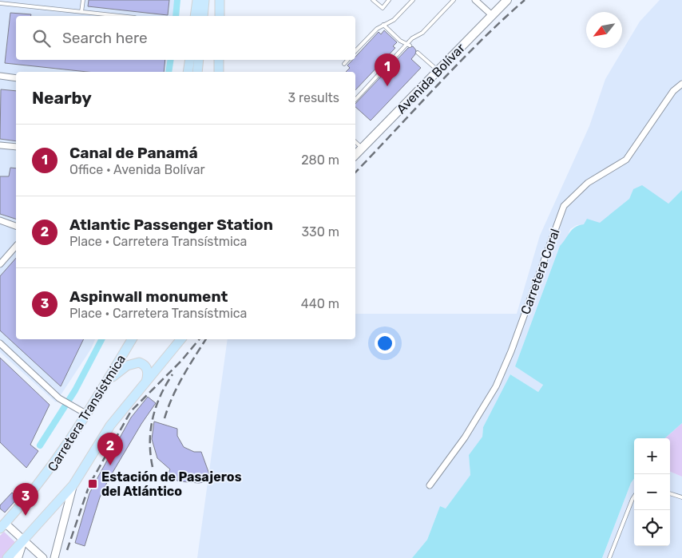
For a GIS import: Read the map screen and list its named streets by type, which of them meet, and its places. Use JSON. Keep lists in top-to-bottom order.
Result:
{
  "streets": {
    "main road": ["Avenida Bolívar", "Carretera Transístmica"],
    "street": ["Carretera Coral"]
  },
  "places": {
    "transit": ["Estación de Pasajeros del Atlántico"]
  },
  "north": "bottom left",
  "page": {
    "search": "Search here",
    "pins": ["1", "2", "3"],
    "heading": ["Nearby", "3 results"],
    "list": [
      {
        "mark": "1",
        "name": "Canal de Panamá",
        "note": "Office · Avenida Bolívar",
        "value": "280 m"
      },
      {
        "mark": "2",
        "name": "Atlantic Passenger Station",
        "note": "Place · Carretera Transístmica",
        "value": "330 m"
      },
      {
        "mark": "3",
        "name": "Aspinwall monument",
        "note": "Place · Carretera Transístmica",
        "value": "440 m"
      }
    ],
    "map_buttons": ["+", "−"]
  }
}
